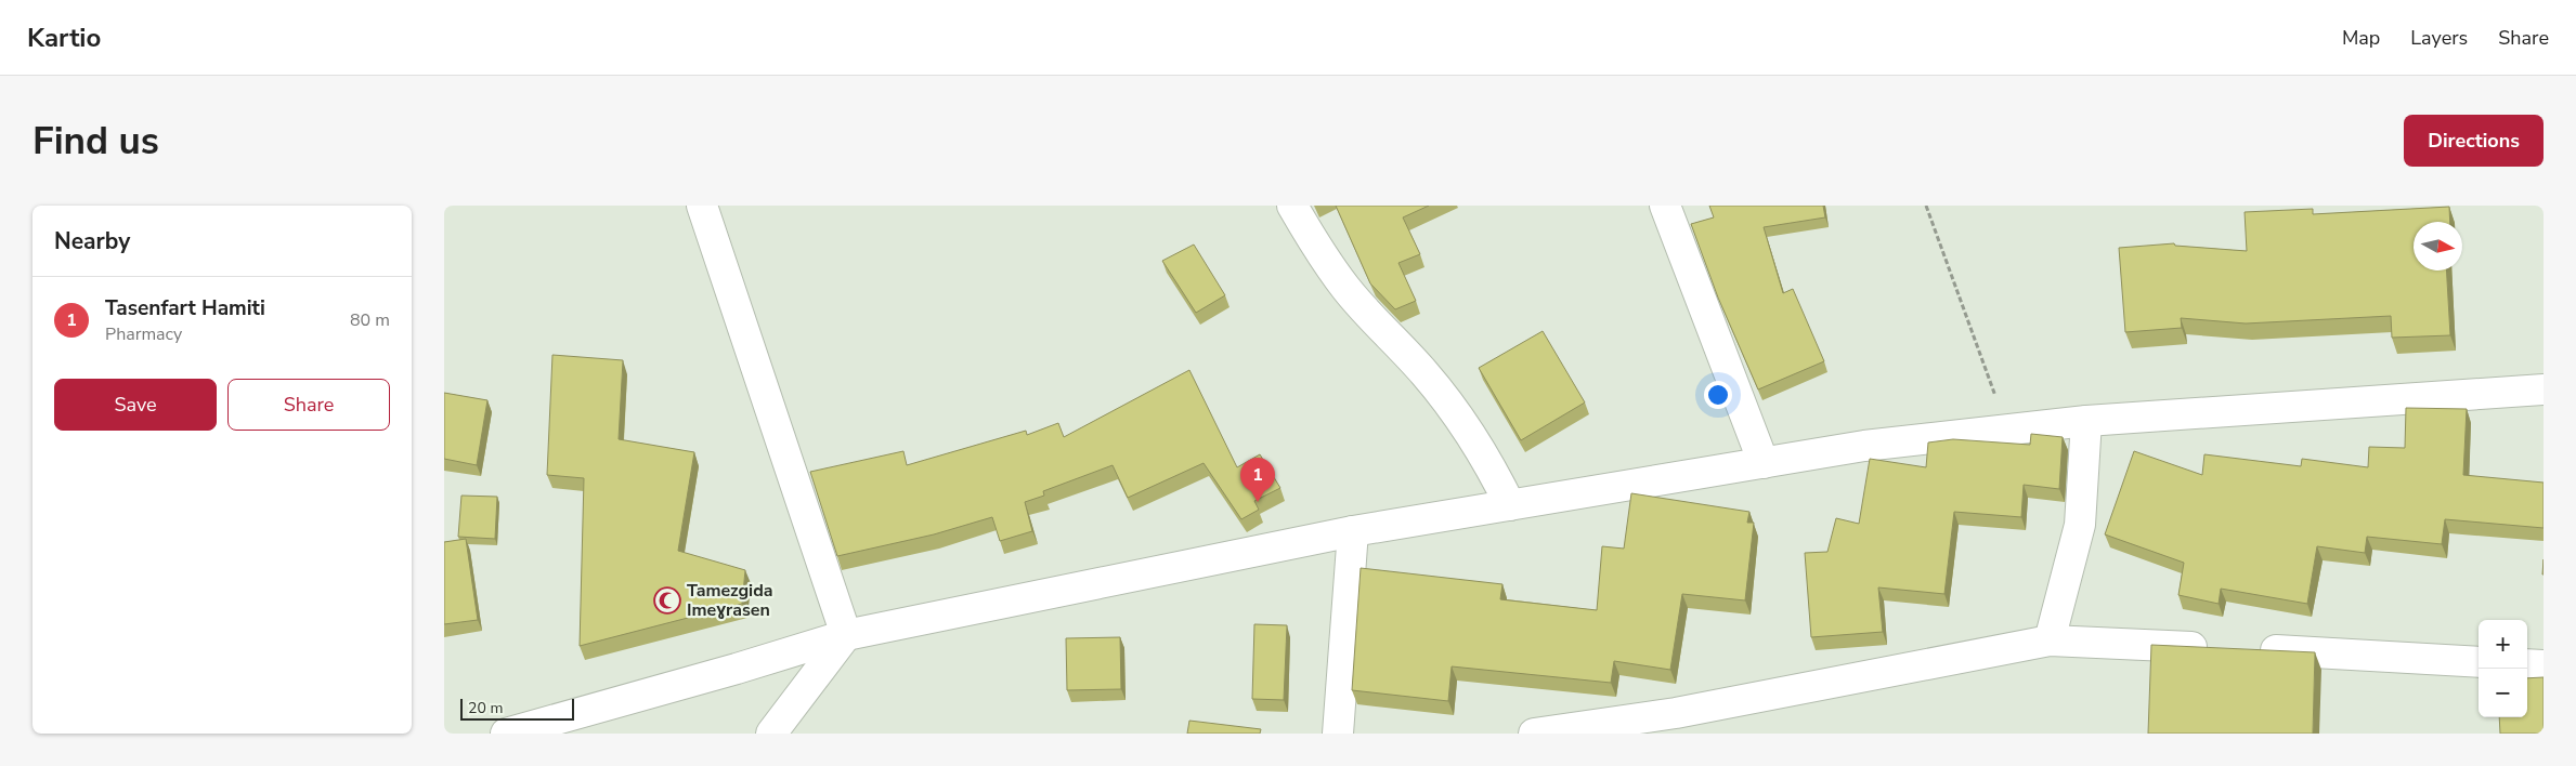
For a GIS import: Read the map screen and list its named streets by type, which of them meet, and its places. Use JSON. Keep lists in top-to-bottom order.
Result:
{
  "places": {
    "mosque": ["Tamezgida Imeɣrasen"]
  },
  "scale_bar": "20 m",
  "north": "right",
  "page": {
    "header": "Kartio",
    "nav": ["Map", "Layers", "Share"],
    "buttons": [
      "Directions",
      ["Save", "Share"]
    ],
    "title": "Find us",
    "heading": "Nearby",
    "list": [
      {
        "mark": "1",
        "name": "Tasenfart Hamiti",
        "note": "Pharmacy",
        "value": "80 m"
      }
    ],
    "pins": "1",
    "map_buttons": ["+", "−"],
    "scale": "20 m"
  }
}
